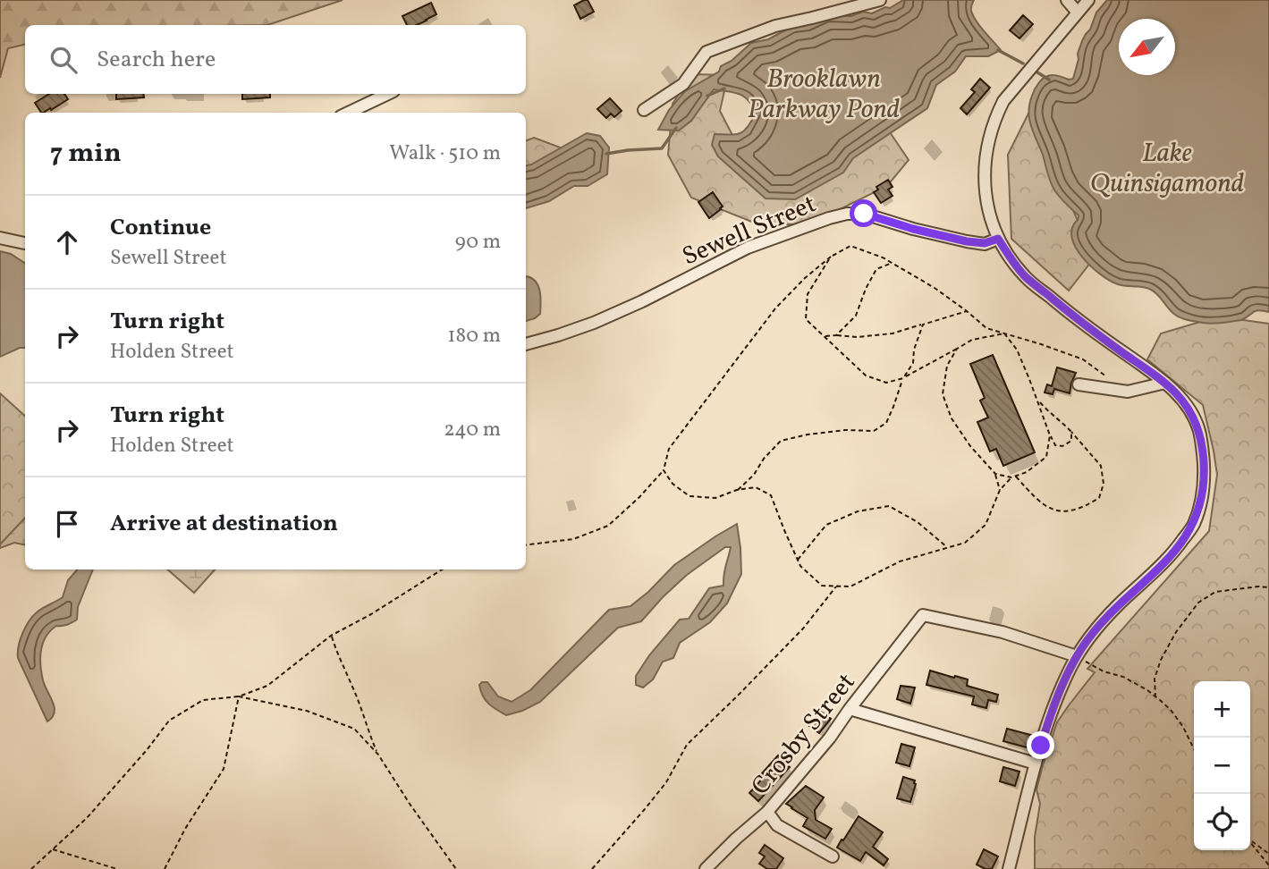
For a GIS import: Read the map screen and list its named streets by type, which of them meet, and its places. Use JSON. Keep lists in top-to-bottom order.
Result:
{
  "streets": {
    "street": ["Sewell Street", "Crosby Street"]
  },
  "water": ["Brooklawn Parkway Pond", "Lake Quinsigamond"],
  "north": "bottom left",
  "page": {
    "search": "Search here",
    "heading": ["7 min", "Walk · 510 m"],
    "list": [
      ["Continue", "Sewell Street", "90 m"],
      ["Turn right", "Holden Street", "180 m"],
      ["Turn right", "Holden Street", "240 m"],
      "Arrive at destination"
    ],
    "map_buttons": ["+", "−"]
  }
}
